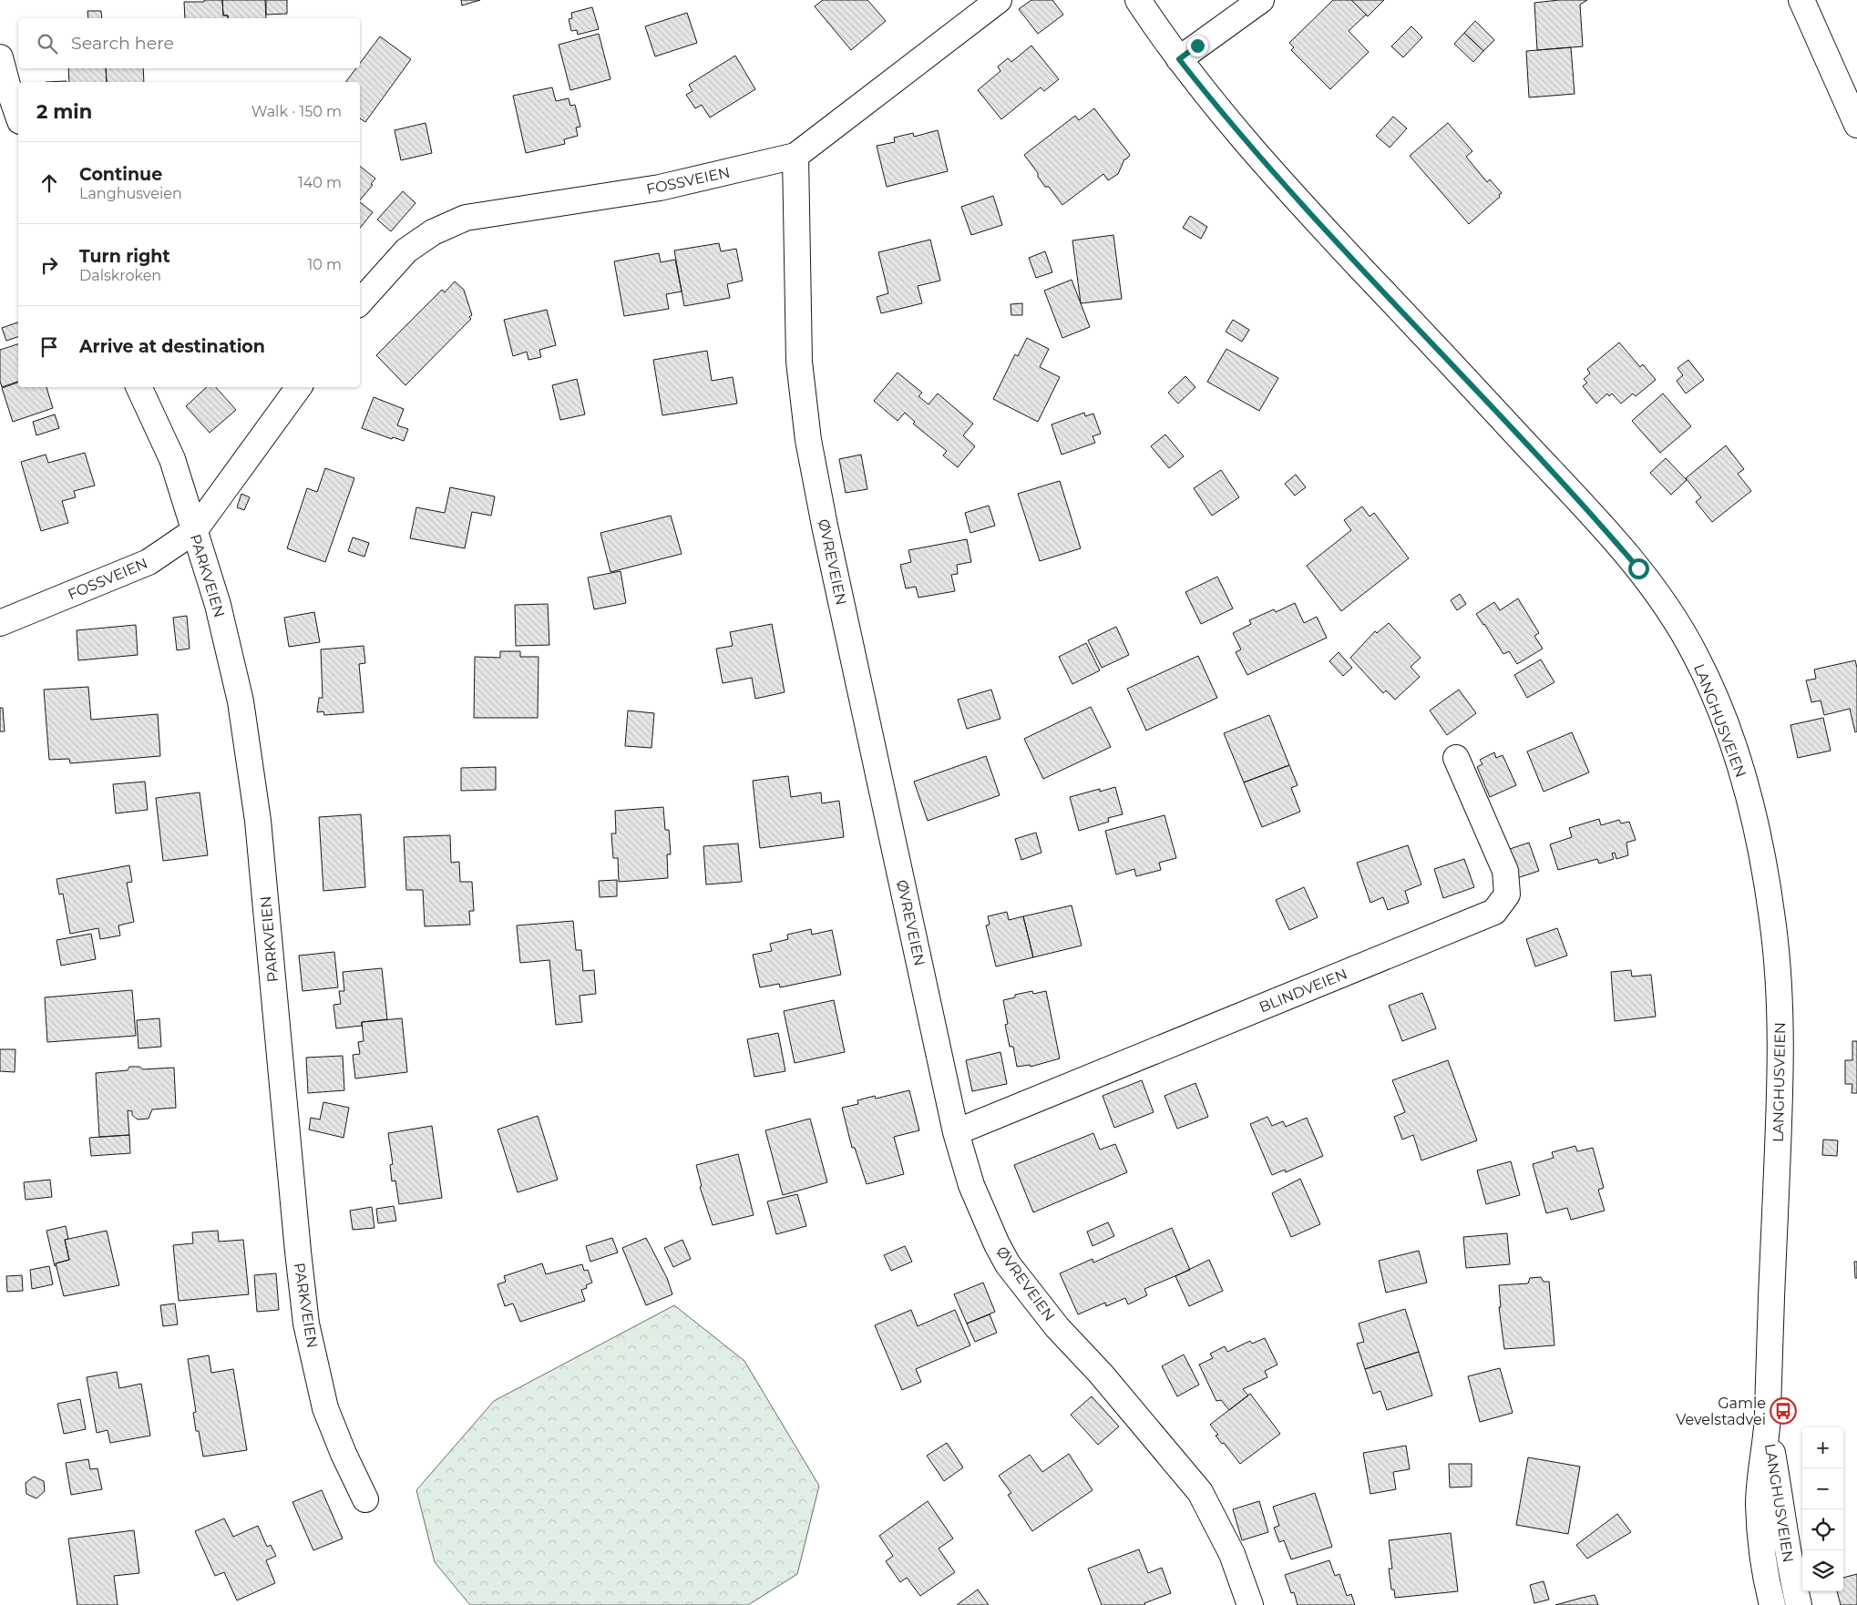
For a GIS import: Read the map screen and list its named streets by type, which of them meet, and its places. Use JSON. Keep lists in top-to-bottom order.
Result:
{
  "streets": {
    "street": [
      "FOSSVEIEN",
      "ØVREVEIEN",
      "PARKVEIEN",
      "LANGHUSVEIEN",
      "BLINDVEIEN"
    ]
  },
  "crossings": [
    ["FOSSVEIEN", "ØVREVEIEN"],
    ["FOSSVEIEN", "PARKVEIEN"],
    ["ØVREVEIEN", "BLINDVEIEN"]
  ],
  "places": {
    "bus stop": ["Gamle Vevelstadvei"]
  },
  "page": {
    "search": "Search here",
    "heading": ["2 min", "Walk · 150 m"],
    "list": [
      ["Continue", "Langhusveien", "140 m"],
      ["Turn right", "Dalskroken", "10 m"],
      "Arrive at destination"
    ],
    "map_buttons": ["+", "−"]
  }
}
